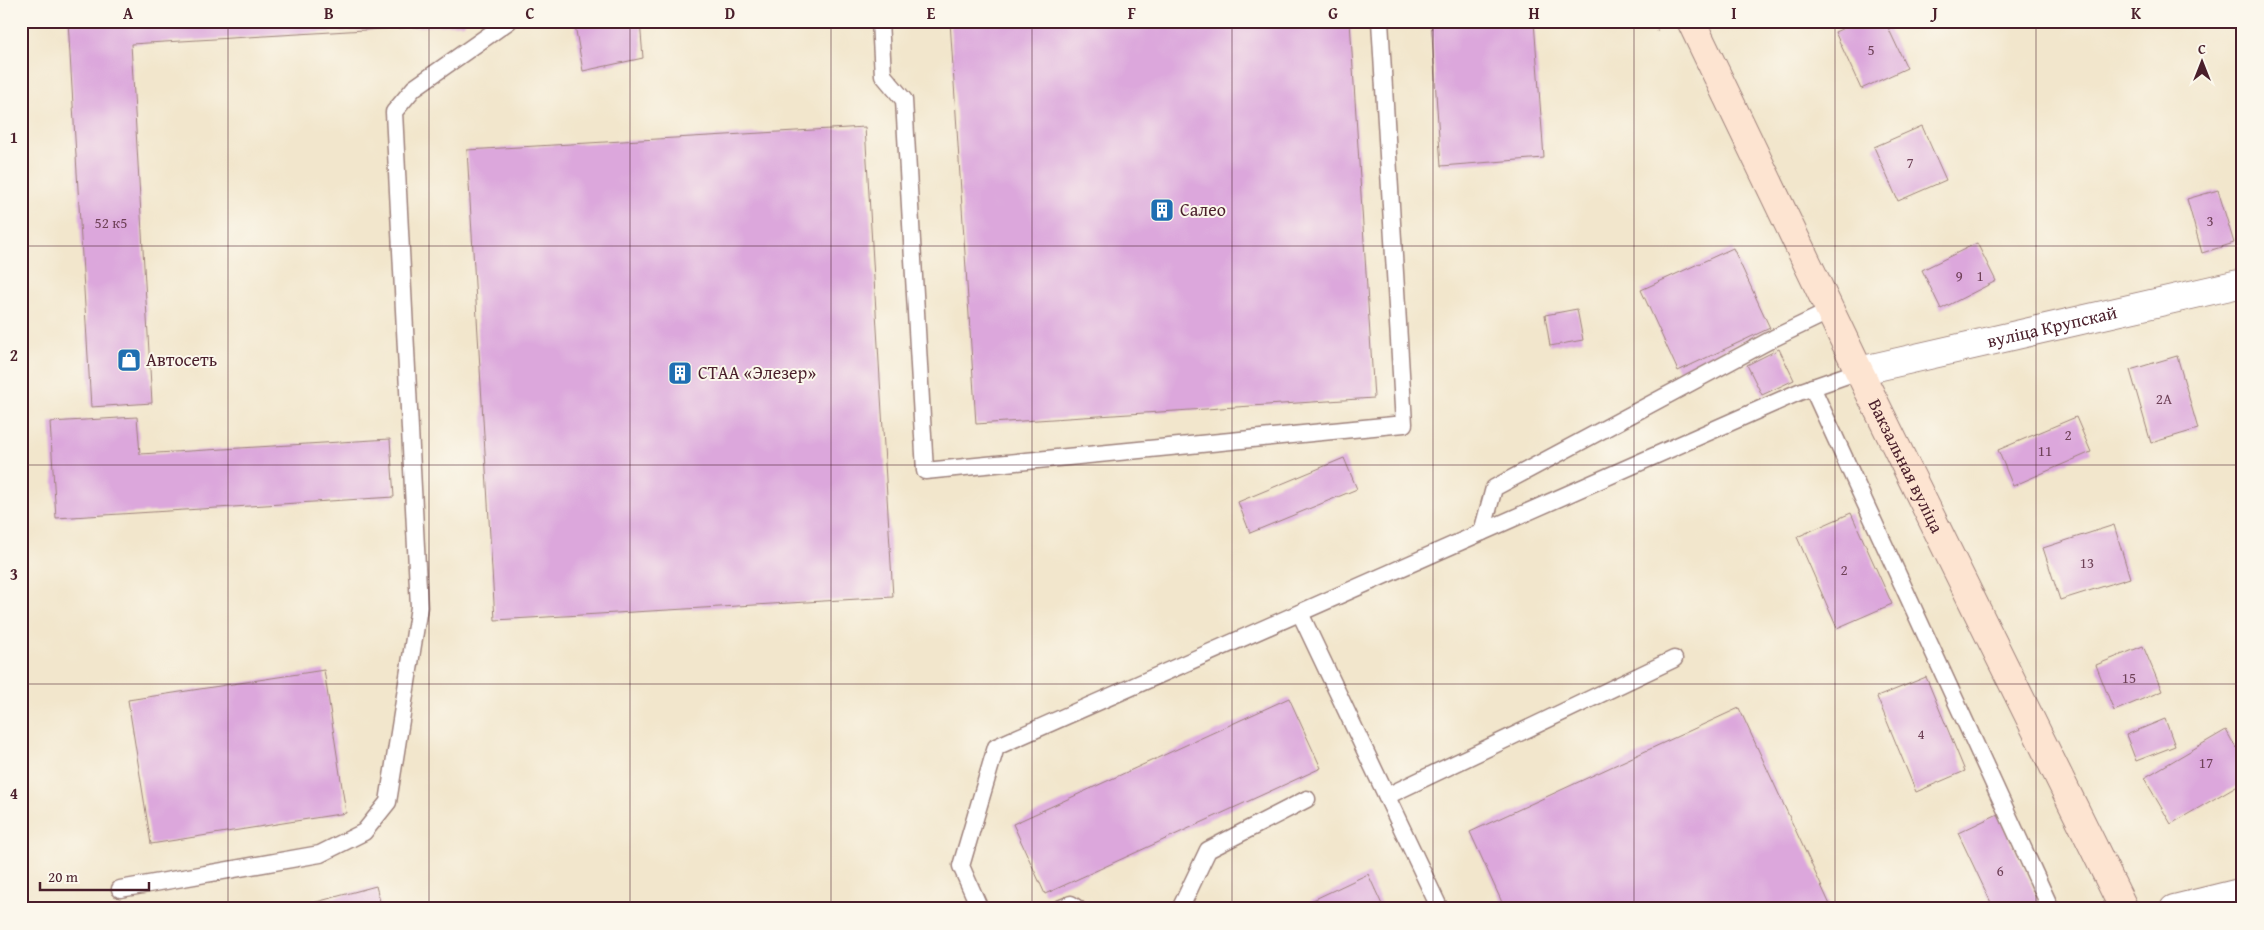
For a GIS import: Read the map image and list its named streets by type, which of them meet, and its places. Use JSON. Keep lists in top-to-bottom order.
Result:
{
  "streets": {
    "street": ["вуліца Крупскай", "Вакзальная вуліца"]
  },
  "crossings": [
    ["вуліца Крупскай", "Вакзальная вуліца"]
  ],
  "places": {
    "building": ["Салео", "СТАА «Элезер»"],
    "shop": ["Автосеть"]
  },
  "house_numbers": [
    "5",
    "7",
    "3",
    "52 к5",
    "9",
    "1",
    "2А",
    "2",
    "11",
    "13",
    "2",
    "15",
    "4",
    "17",
    "6"
  ],
  "scale_bar": "20 m",
  "north": "top",
  "grid": {
    "columns": [
      "A",
      "B",
      "C",
      "D",
      "E",
      "F",
      "G",
      "H",
      "I",
      "J",
      "K"
    ],
    "rows": [
      "1",
      "2",
      "3",
      "4"
    ]
  }
}
